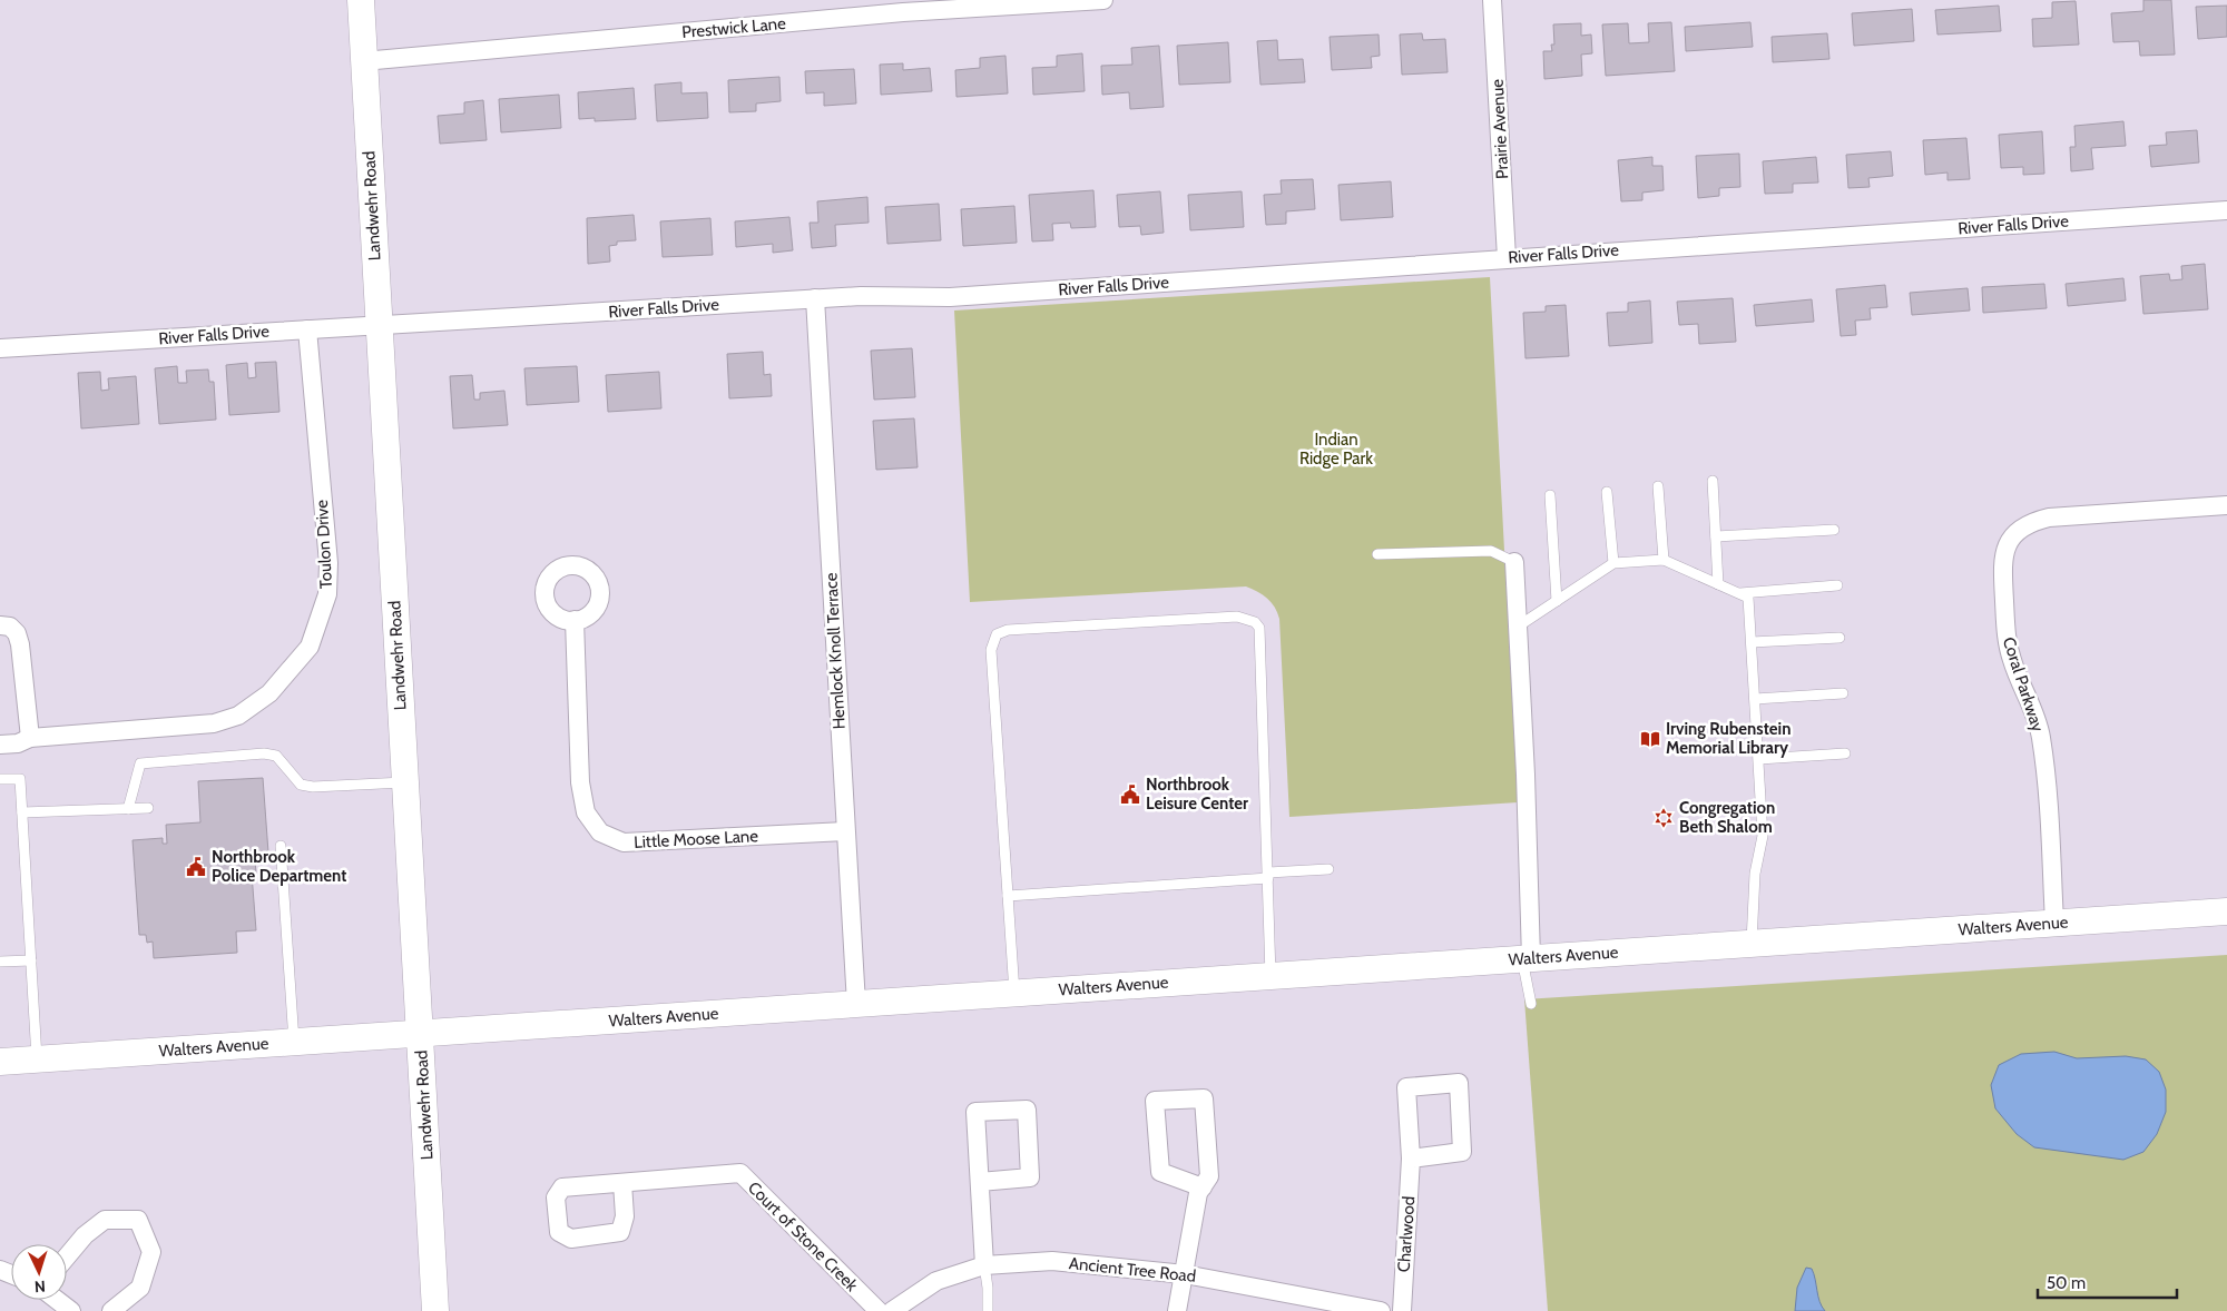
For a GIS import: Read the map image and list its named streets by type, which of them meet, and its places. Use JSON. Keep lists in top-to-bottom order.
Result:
{
  "streets": {
    "main road": ["Landwehr Road", "Walters Avenue"],
    "street": [
      "Prestwick Lane",
      "Prairie Avenue",
      "River Falls Drive",
      "Toulon Drive",
      "Hemlock Knoll Terrace",
      "Coral Parkway",
      "Little Moose Lane",
      "Charlwood",
      "Court of Stone Creek",
      "Ancient Tree Road"
    ]
  },
  "crossings": [
    ["Prestwick Lane", "Landwehr Road"],
    ["Prairie Avenue", "River Falls Drive"],
    ["Landwehr Road", "River Falls Drive"],
    ["Landwehr Road", "Walters Avenue"],
    ["River Falls Drive", "Toulon Drive"],
    ["River Falls Drive", "Hemlock Knoll Terrace"],
    ["Hemlock Knoll Terrace", "Little Moose Lane"],
    ["Hemlock Knoll Terrace", "Walters Avenue"],
    ["Coral Parkway", "Walters Avenue"]
  ],
  "parks": ["Indian Ridge Park"],
  "places": {
    "library": ["Irving Rubenstein Memorial Library"],
    "public building": ["Northbrook Leisure Center", "Northbrook Police Department"],
    "synagogue": ["Congregation Beth Shalom"]
  },
  "scale_bar": "50 m",
  "north": "bottom"
}
